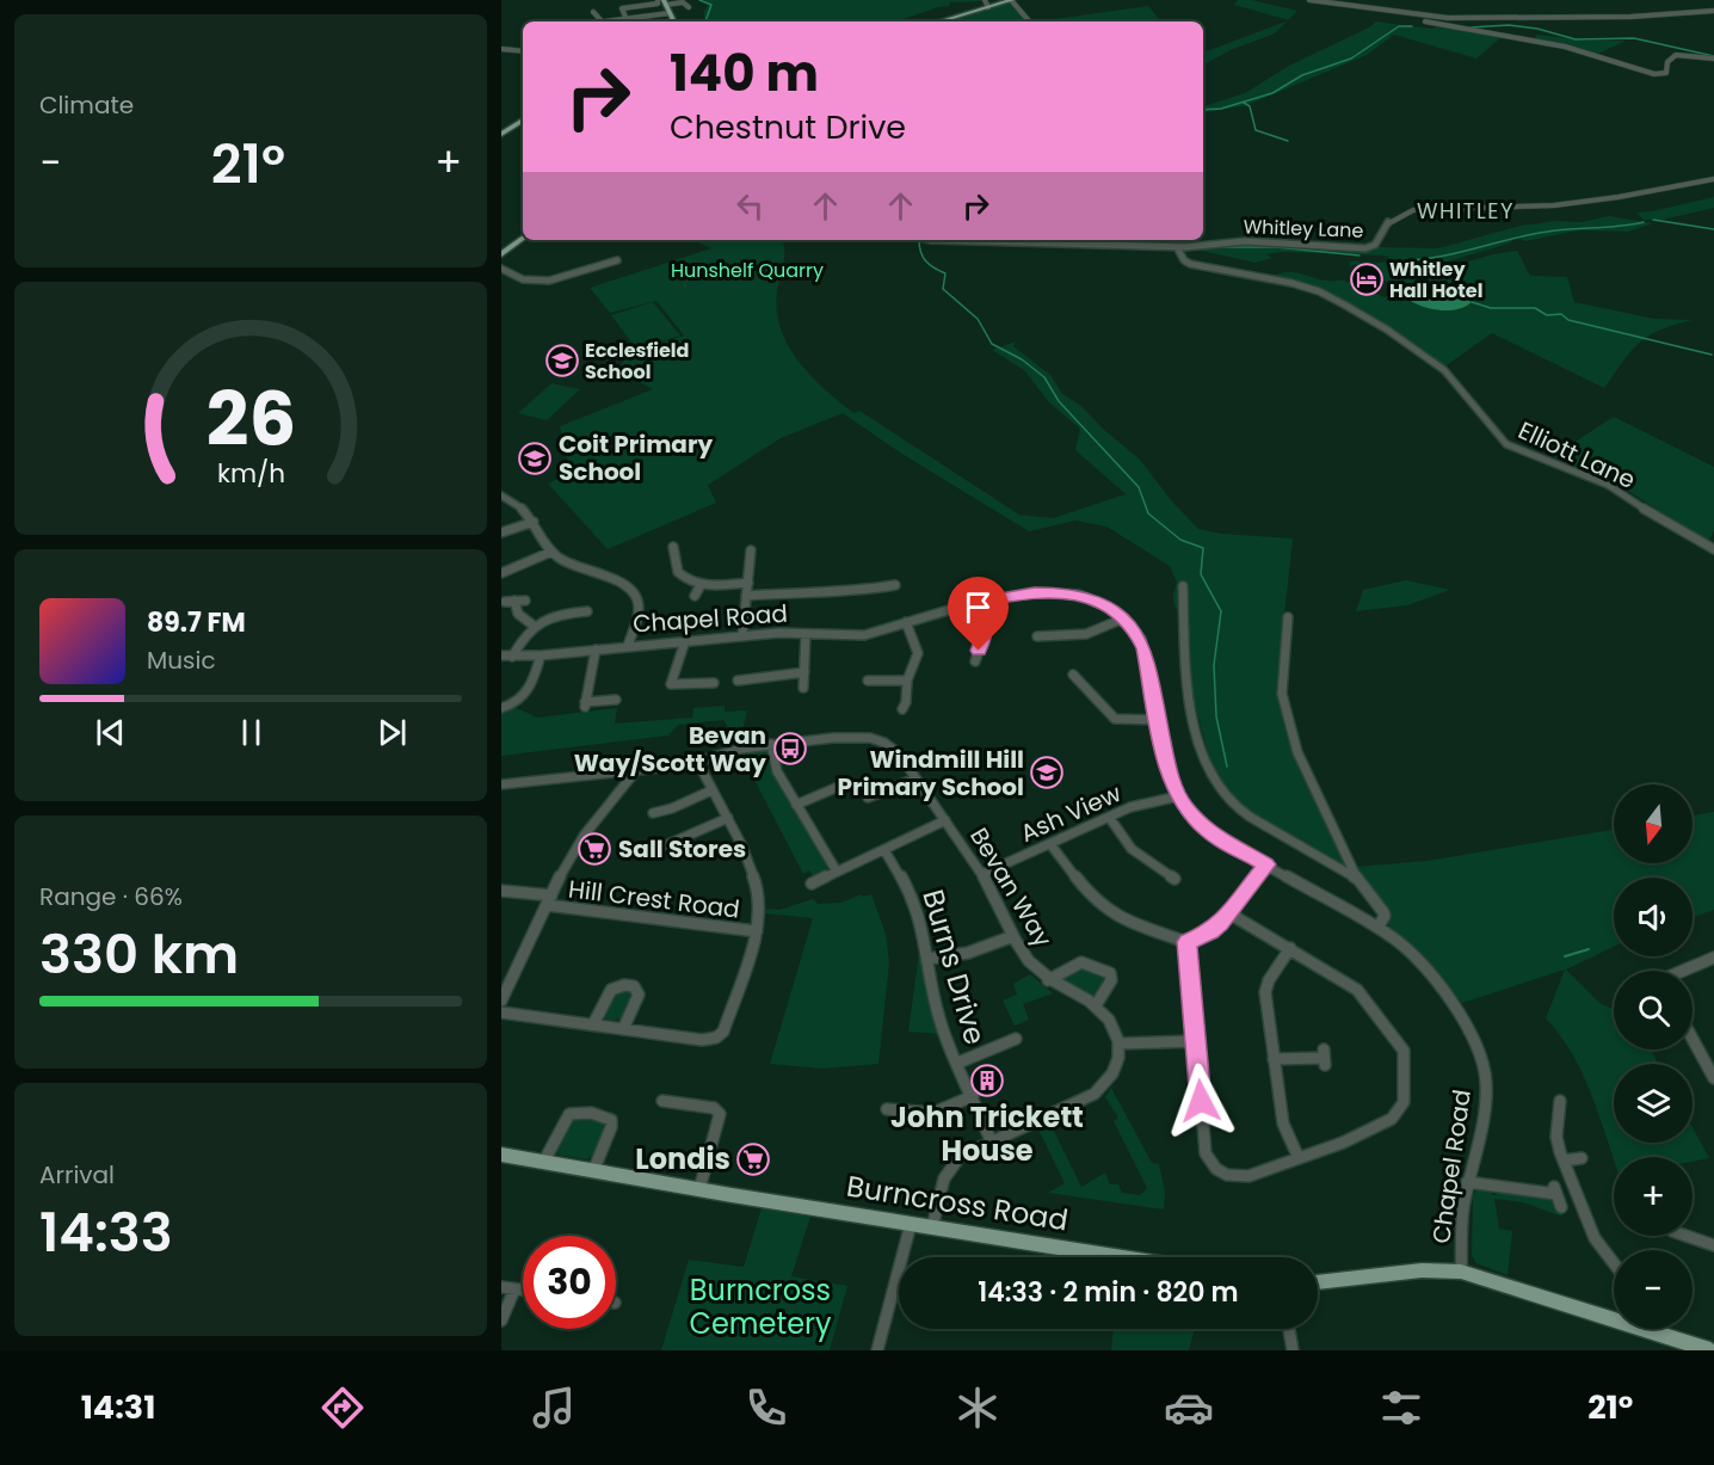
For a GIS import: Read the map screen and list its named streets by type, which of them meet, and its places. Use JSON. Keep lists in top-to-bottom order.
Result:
{
  "streets": {
    "main road": ["Burncross Road"],
    "street": [
      "Whitley Lane",
      "Elliott Lane",
      "Chapel Road",
      "Ash View",
      "Bevan Way",
      "Hill Crest Road",
      "Burns Drive"
    ]
  },
  "crossings": [
    ["Whitley Lane", "Elliott Lane"],
    ["Chapel Road", "Ash View"],
    ["Ash View", "Bevan Way"]
  ],
  "districts": ["WHITLEY"],
  "parks": ["Hunshelf Quarry", "Burncross Cemetery"],
  "places": {
    "hotel": ["Whitley Hall Hotel"],
    "school or university": ["Ecclesfield School", "Coit Primary School", "Windmill Hill Primary School"],
    "bus stop": ["Bevan Way/Scott Way"],
    "supermarket": ["Sall Stores", "Londis"],
    "building": ["John Trickett House"]
  },
  "north": "bottom",
  "page": {
    "tile": [
      "Climate",
      ["Range · 66%", "330 km"],
      ["Arrival", "14:33"]
    ],
    "turn": ["140 m", "Chestnut Drive"],
    "heat": ["−", "21°", "+"],
    "song": ["89.7 FM", "Music"],
    "map_buttons": ["+", "−"],
    "limit": "30",
    "trip": "14:33 · 2 min · 820 m",
    "tabs": ["14:31", "21°"],
    "gauge": ["26", "km/h"]
  }
}
